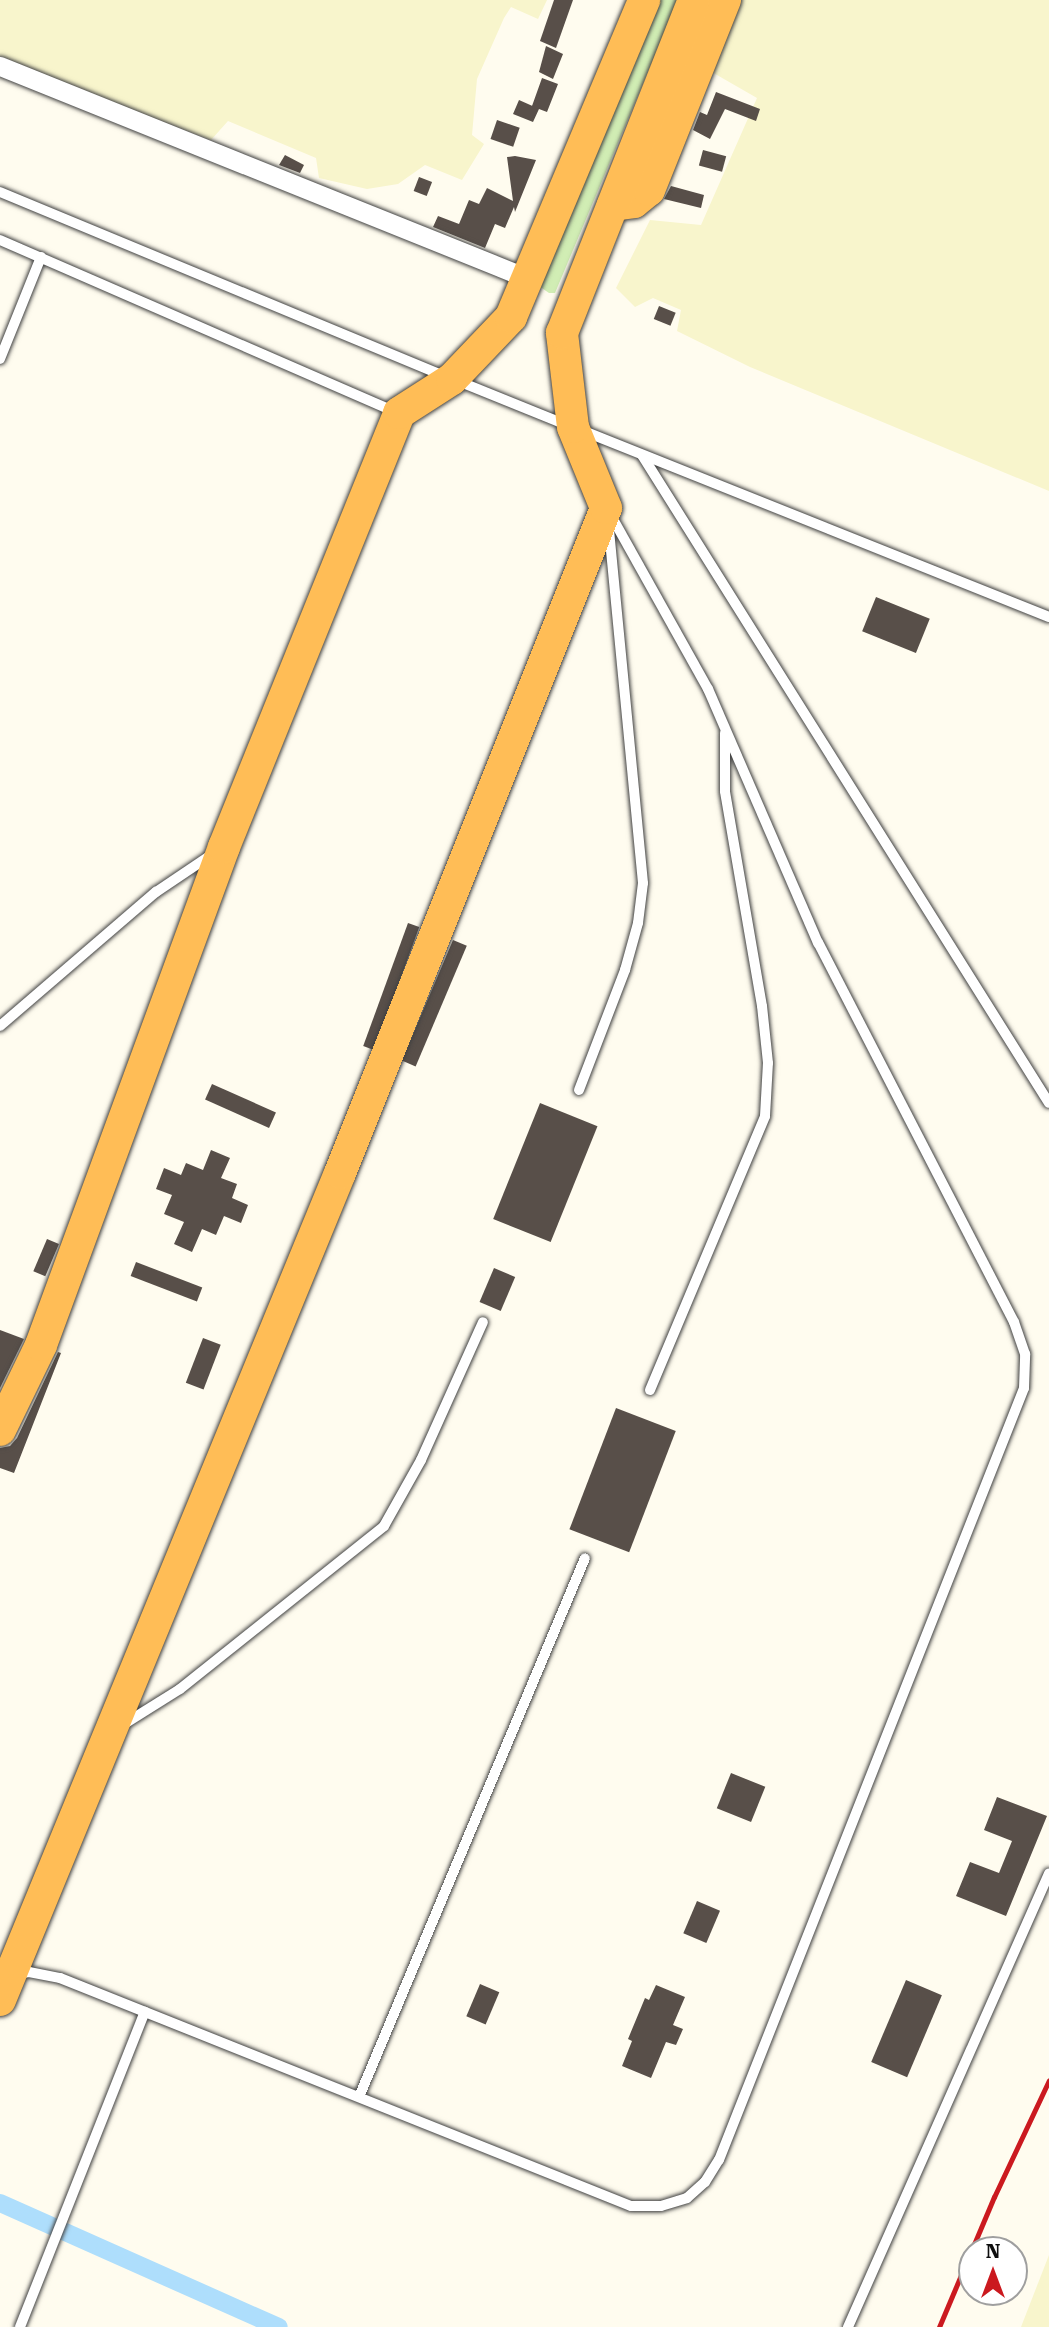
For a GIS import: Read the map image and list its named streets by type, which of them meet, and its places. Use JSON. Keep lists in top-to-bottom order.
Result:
{
  "north": "top"
}
